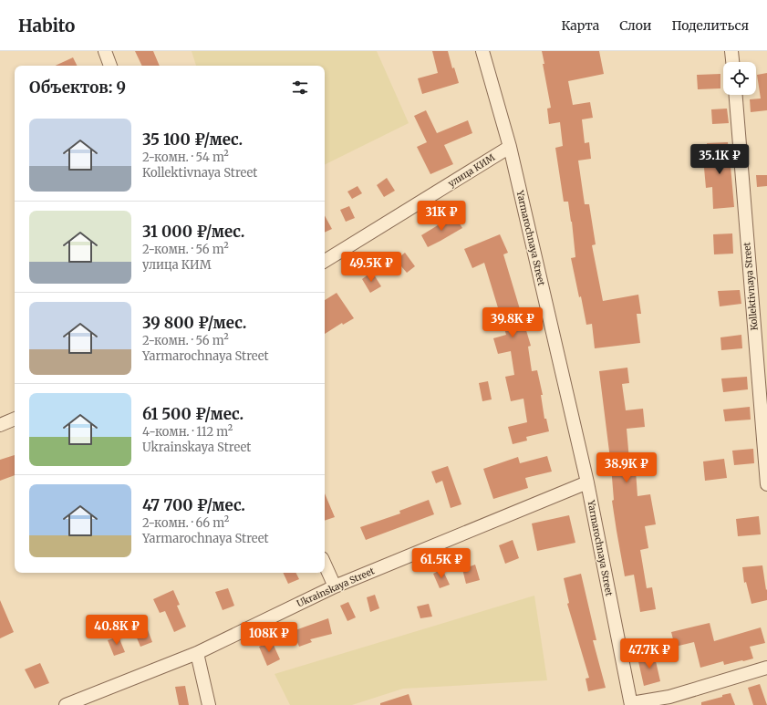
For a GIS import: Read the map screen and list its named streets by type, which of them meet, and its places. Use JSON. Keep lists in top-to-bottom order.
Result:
{
  "streets": {
    "street": [
      "улица КИМ",
      "Yarmarochnaya Street",
      "Kollektivnaya Street",
      "Ukrainskaya Street"
    ]
  },
  "crossings": [
    ["улица КИМ", "Yarmarochnaya Street"],
    ["Yarmarochnaya Street", "Ukrainskaya Street"]
  ],
  "page": {
    "header": "Habito",
    "nav": ["Карта", "Слои", "Поделиться"],
    "heading": "Объектов: 9",
    "list": [
      {
        "name": "35 100 ₽/мес.",
        "note": "2-комн. · 54 m² · Kollektivnaya Street"
      },
      {
        "name": "31 000 ₽/мес.",
        "note": "2-комн. · 56 m² · улица КИМ"
      },
      {
        "name": "39 800 ₽/мес.",
        "note": "2-комн. · 56 m² · Yarmarochnaya Street"
      },
      {
        "name": "61 500 ₽/мес.",
        "note": "4-комн. · 112 m² · Ukrainskaya Street"
      },
      {
        "name": "47 700 ₽/мес.",
        "note": "2-комн. · 66 m² · Yarmarochnaya Street"
      }
    ],
    "price": [
      "35.1K ₽",
      "31K ₽",
      "49.5K ₽",
      "39.8K ₽",
      "38.9K ₽",
      "61.5K ₽",
      "40.8K ₽",
      "108K ₽",
      "47.7K ₽"
    ]
  }
}
